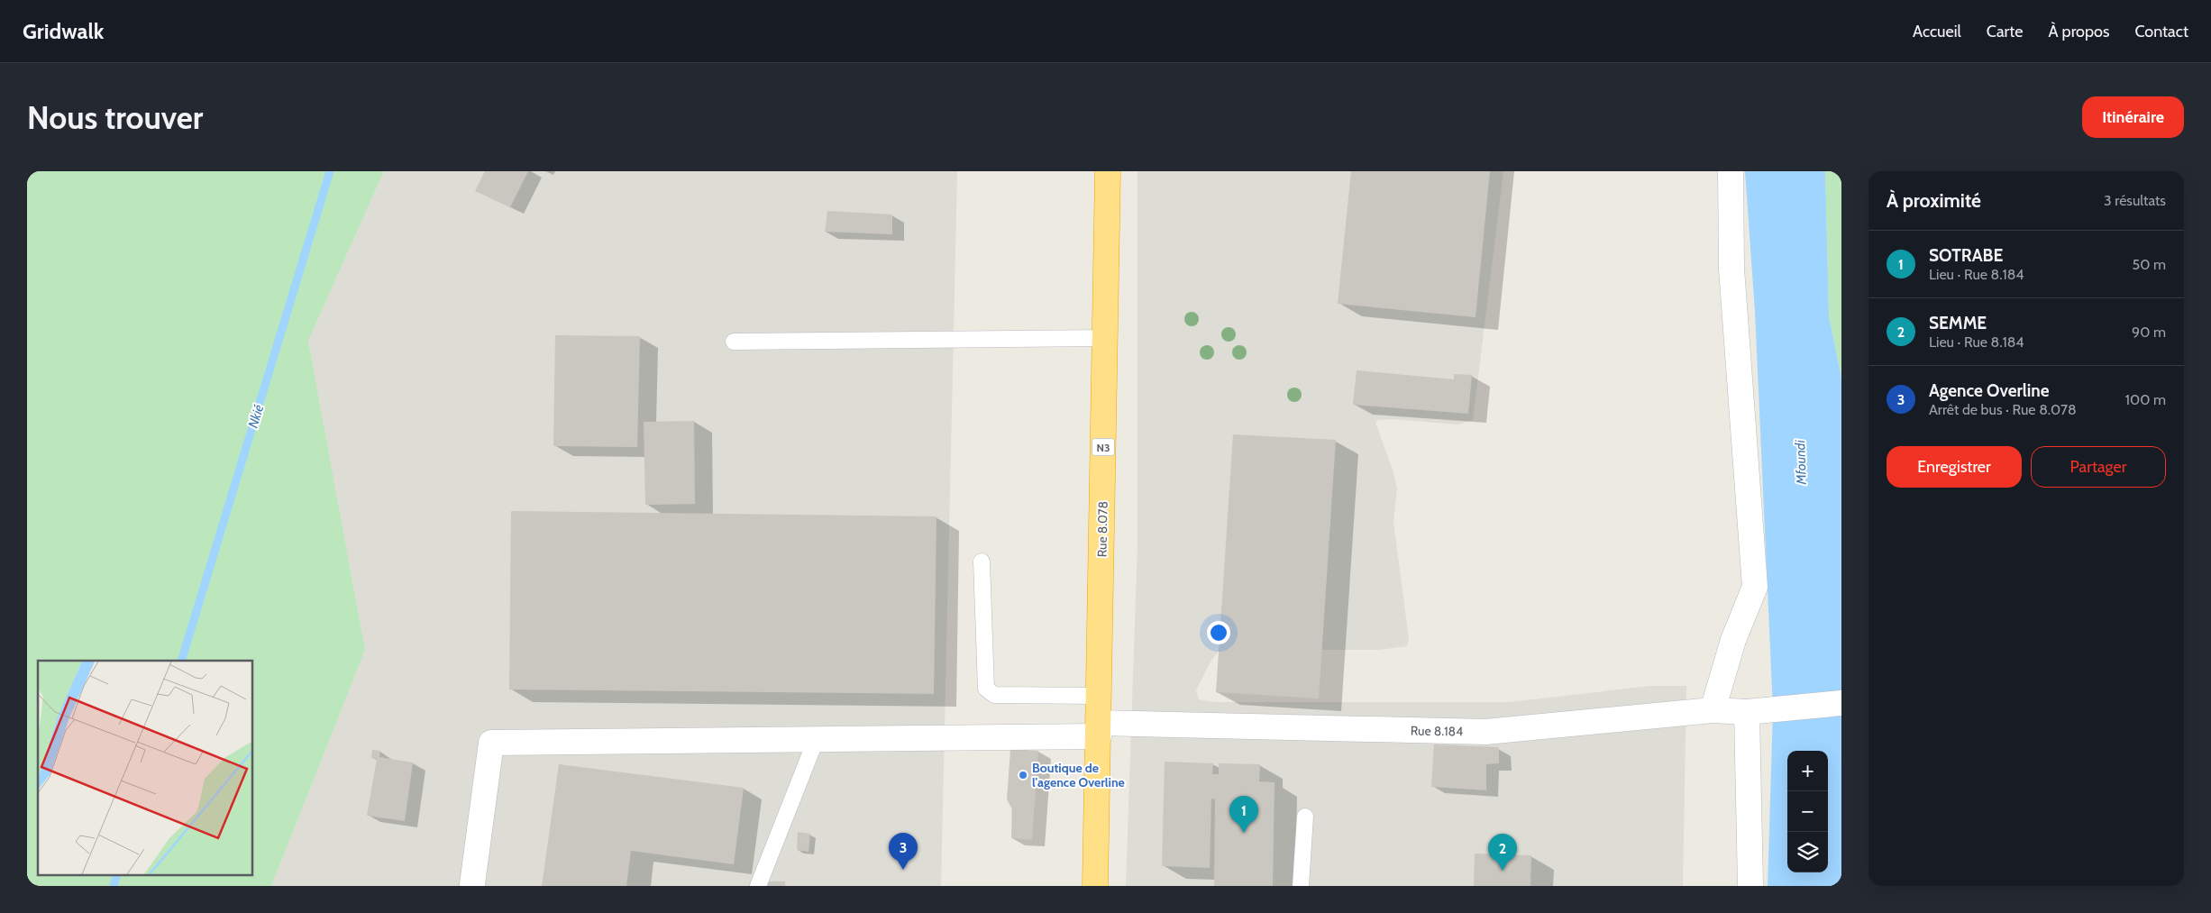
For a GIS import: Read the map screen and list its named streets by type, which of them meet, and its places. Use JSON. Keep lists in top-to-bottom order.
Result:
{
  "streets": {
    "highway": ["N3", "Rue 8.078"],
    "street": ["Rue 8.184"]
  },
  "crossings": [
    ["Rue 8.078", "Rue 8.184"]
  ],
  "water": ["Nkié", "Mfoundi"],
  "places": ["Boutique de l'agence Overline"],
  "page": {
    "header": "Gridwalk",
    "nav": [
      "Accueil",
      "Carte",
      "À propos",
      "Contact"
    ],
    "buttons": [
      "Itinéraire",
      ["Enregistrer", "Partager"]
    ],
    "title": "Nous trouver",
    "heading": ["À proximité", "3 résultats"],
    "list": [
      {
        "mark": "1",
        "name": "SOTRABE",
        "note": "Lieu · Rue 8.184",
        "value": "50 m"
      },
      {
        "mark": "2",
        "name": "SEMME",
        "note": "Lieu · Rue 8.184",
        "value": "90 m"
      },
      {
        "mark": "3",
        "name": "Agence Overline",
        "note": "Arrêt de bus · Rue 8.078",
        "value": "100 m"
      }
    ],
    "map_buttons": ["+", "−"],
    "pins": ["1", "3", "2"]
  }
}
